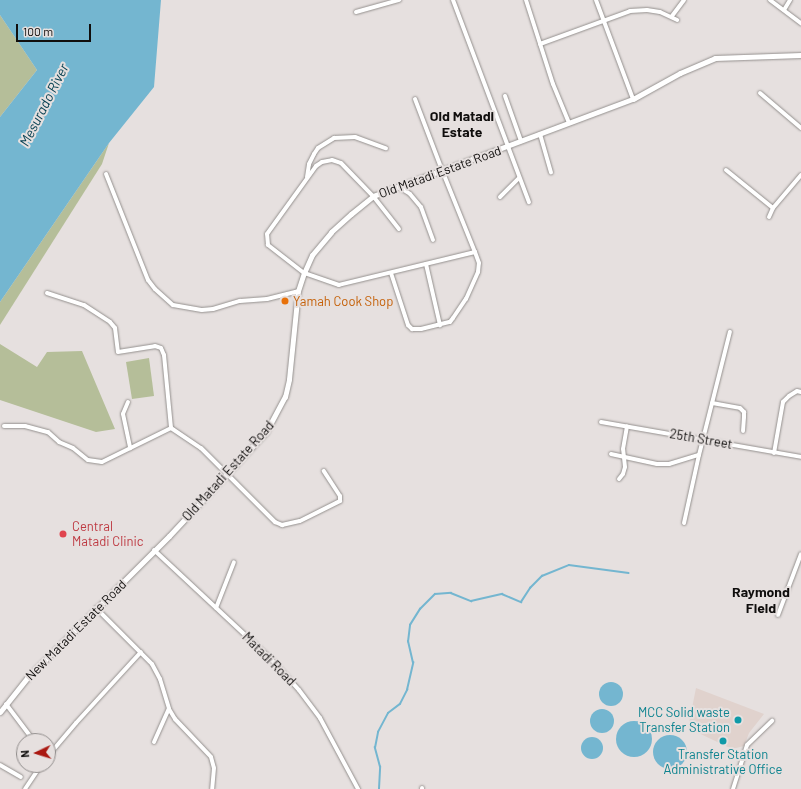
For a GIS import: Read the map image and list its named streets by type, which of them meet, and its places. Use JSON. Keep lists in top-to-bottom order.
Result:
{
  "streets": {
    "street": [
      "Old Matadi Estate Road",
      "25th Street",
      "New Matadi Estate Road",
      "Matadi Road"
    ]
  },
  "crossings": [
    ["Old Matadi Estate Road", "New Matadi Estate Road"],
    ["Old Matadi Estate Road", "Matadi Road"],
    ["New Matadi Estate Road", "Matadi Road"]
  ],
  "districts": ["Old Matadi Estate", "Raymond Field"],
  "water": ["Mesurado River"],
  "places": [
    "Yamah Cook Shop",
    "Central Matadi Clinic",
    "MCC Solid waste Transfer Station",
    "Transfer Station Administrative Office"
  ],
  "scale_bar": "100 m",
  "north": "left"
}
